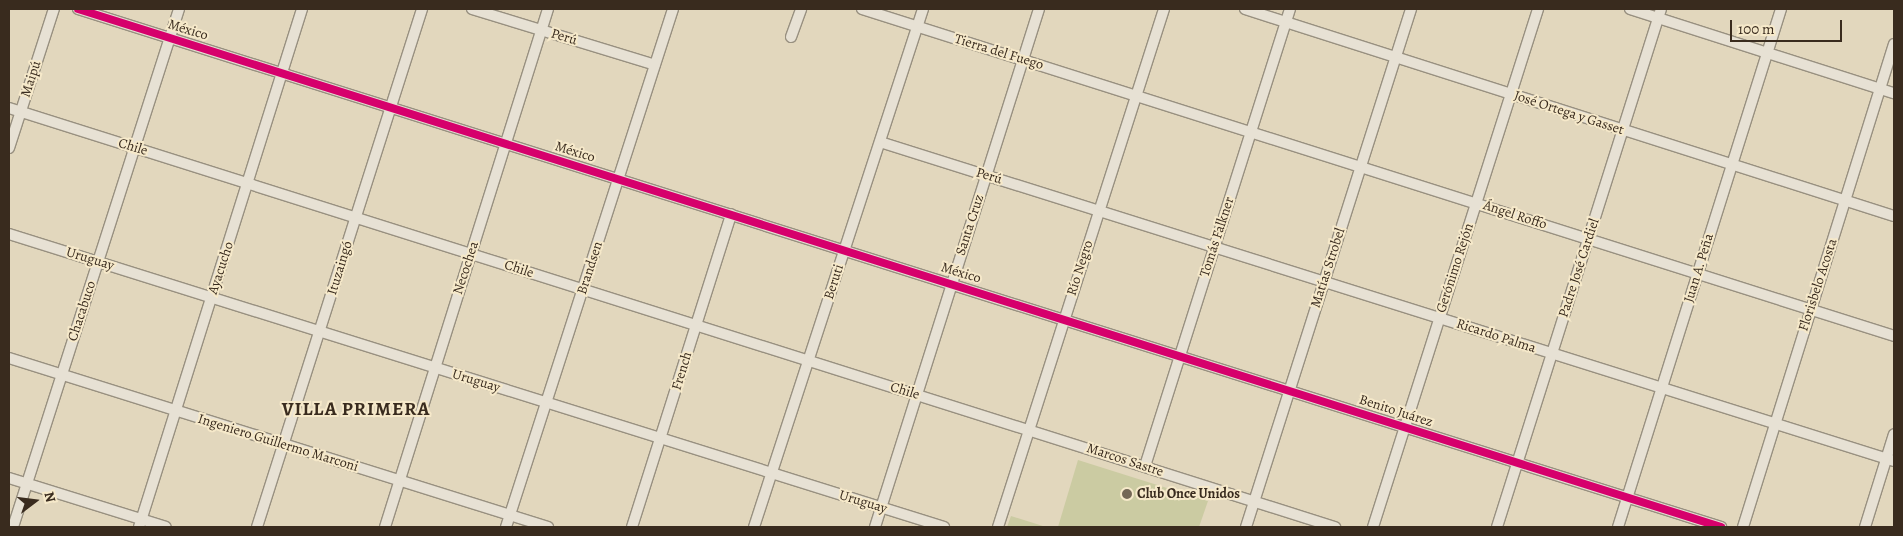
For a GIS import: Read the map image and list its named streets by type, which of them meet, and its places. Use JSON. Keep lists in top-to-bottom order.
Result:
{
  "streets": {
    "street": [
      "México",
      "Perú",
      "Tierra del Fuego",
      "Maipú",
      "José Ortega y Gasset",
      "Chile",
      "Ángel Roffo",
      "Santa Cruz",
      "Tomás Falkner",
      "Uruguay",
      "Ayacucho",
      "Ituzaingó",
      "Necochea",
      "Brandsen",
      "Río Negro",
      "Matías Strobel",
      "Gerónimo Rejón",
      "Padre José Cardiel",
      "Juan A. Peña",
      "Beruti",
      "Florisbelo Acosta",
      "Chacabuco",
      "Ricardo Palma",
      "French",
      "Benito Juárez",
      "Ingeniero Guillermo Marconi",
      "Marcos Sastre"
    ]
  },
  "crossings": [
    ["México", "Santa Cruz"],
    ["México", "Ayacucho"],
    ["México", "Ituzaingó"],
    ["México", "Necochea"],
    ["México", "Brandsen"],
    ["México", "Río Negro"],
    ["México", "Beruti"],
    ["México", "Chacabuco"],
    ["México", "French"],
    ["México", "Benito Juárez"],
    ["Perú", "Santa Cruz"],
    ["Perú", "Necochea"],
    ["Perú", "Brandsen"],
    ["Perú", "Río Negro"],
    ["Perú", "Beruti"],
    ["Perú", "Ricardo Palma"],
    ["Tierra del Fuego", "Ángel Roffo"],
    ["Tierra del Fuego", "Santa Cruz"],
    ["Tierra del Fuego", "Río Negro"],
    ["Tierra del Fuego", "Beruti"],
    ["Maipú", "Chile"],
    ["José Ortega y Gasset", "Tomás Falkner"],
    ["José Ortega y Gasset", "Matías Strobel"],
    ["José Ortega y Gasset", "Gerónimo Rejón"],
    ["José Ortega y Gasset", "Padre José Cardiel"],
    ["José Ortega y Gasset", "Juan A. Peña"],
    ["José Ortega y Gasset", "Florisbelo Acosta"],
    ["Chile", "Santa Cruz"],
    ["Chile", "Ayacucho"],
    ["Chile", "Ituzaingó"],
    ["Chile", "Necochea"],
    ["Chile", "Brandsen"],
    ["Chile", "Río Negro"],
    ["Chile", "Beruti"],
    ["Chile", "Chacabuco"],
    ["Chile", "French"],
    ["Chile", "Marcos Sastre"],
    ["Ángel Roffo", "Tomás Falkner"],
    ["Ángel Roffo", "Río Negro"],
    ["Ángel Roffo", "Matías Strobel"],
    ["Ángel Roffo", "Gerónimo Rejón"],
    ["Ángel Roffo", "Padre José Cardiel"],
    ["Ángel Roffo", "Juan A. Peña"],
    ["Ángel Roffo", "Florisbelo Acosta"],
    ["Santa Cruz", "Uruguay"],
    ["Tomás Falkner", "Ricardo Palma"],
    ["Tomás Falkner", "Benito Juárez"],
    ["Tomás Falkner", "Marcos Sastre"],
    ["Uruguay", "Ayacucho"],
    ["Uruguay", "Ituzaingó"],
    ["Uruguay", "Necochea"],
    ["Uruguay", "Brandsen"],
    ["Uruguay", "Beruti"],
    ["Uruguay", "Chacabuco"],
    ["Uruguay", "French"],
    ["Ayacucho", "Ingeniero Guillermo Marconi"],
    ["Ituzaingó", "Ingeniero Guillermo Marconi"],
    ["Necochea", "Ingeniero Guillermo Marconi"],
    ["Brandsen", "Ingeniero Guillermo Marconi"],
    ["Río Negro", "Ricardo Palma"],
    ["Río Negro", "Benito Juárez"],
    ["Río Negro", "Marcos Sastre"],
    ["Matías Strobel", "Ricardo Palma"],
    ["Matías Strobel", "Benito Juárez"],
    ["Matías Strobel", "Marcos Sastre"],
    ["Gerónimo Rejón", "Ricardo Palma"],
    ["Gerónimo Rejón", "Benito Juárez"],
    ["Padre José Cardiel", "Ricardo Palma"],
    ["Padre José Cardiel", "Benito Juárez"],
    ["Juan A. Peña", "Ricardo Palma"],
    ["Juan A. Peña", "Benito Juárez"],
    ["Florisbelo Acosta", "Ricardo Palma"],
    ["Chacabuco", "Ingeniero Guillermo Marconi"]
  ],
  "districts": ["VILLA PRIMERA"],
  "places": ["Club Once Unidos"],
  "scale_bar": "100 m",
  "north": "right"
}
